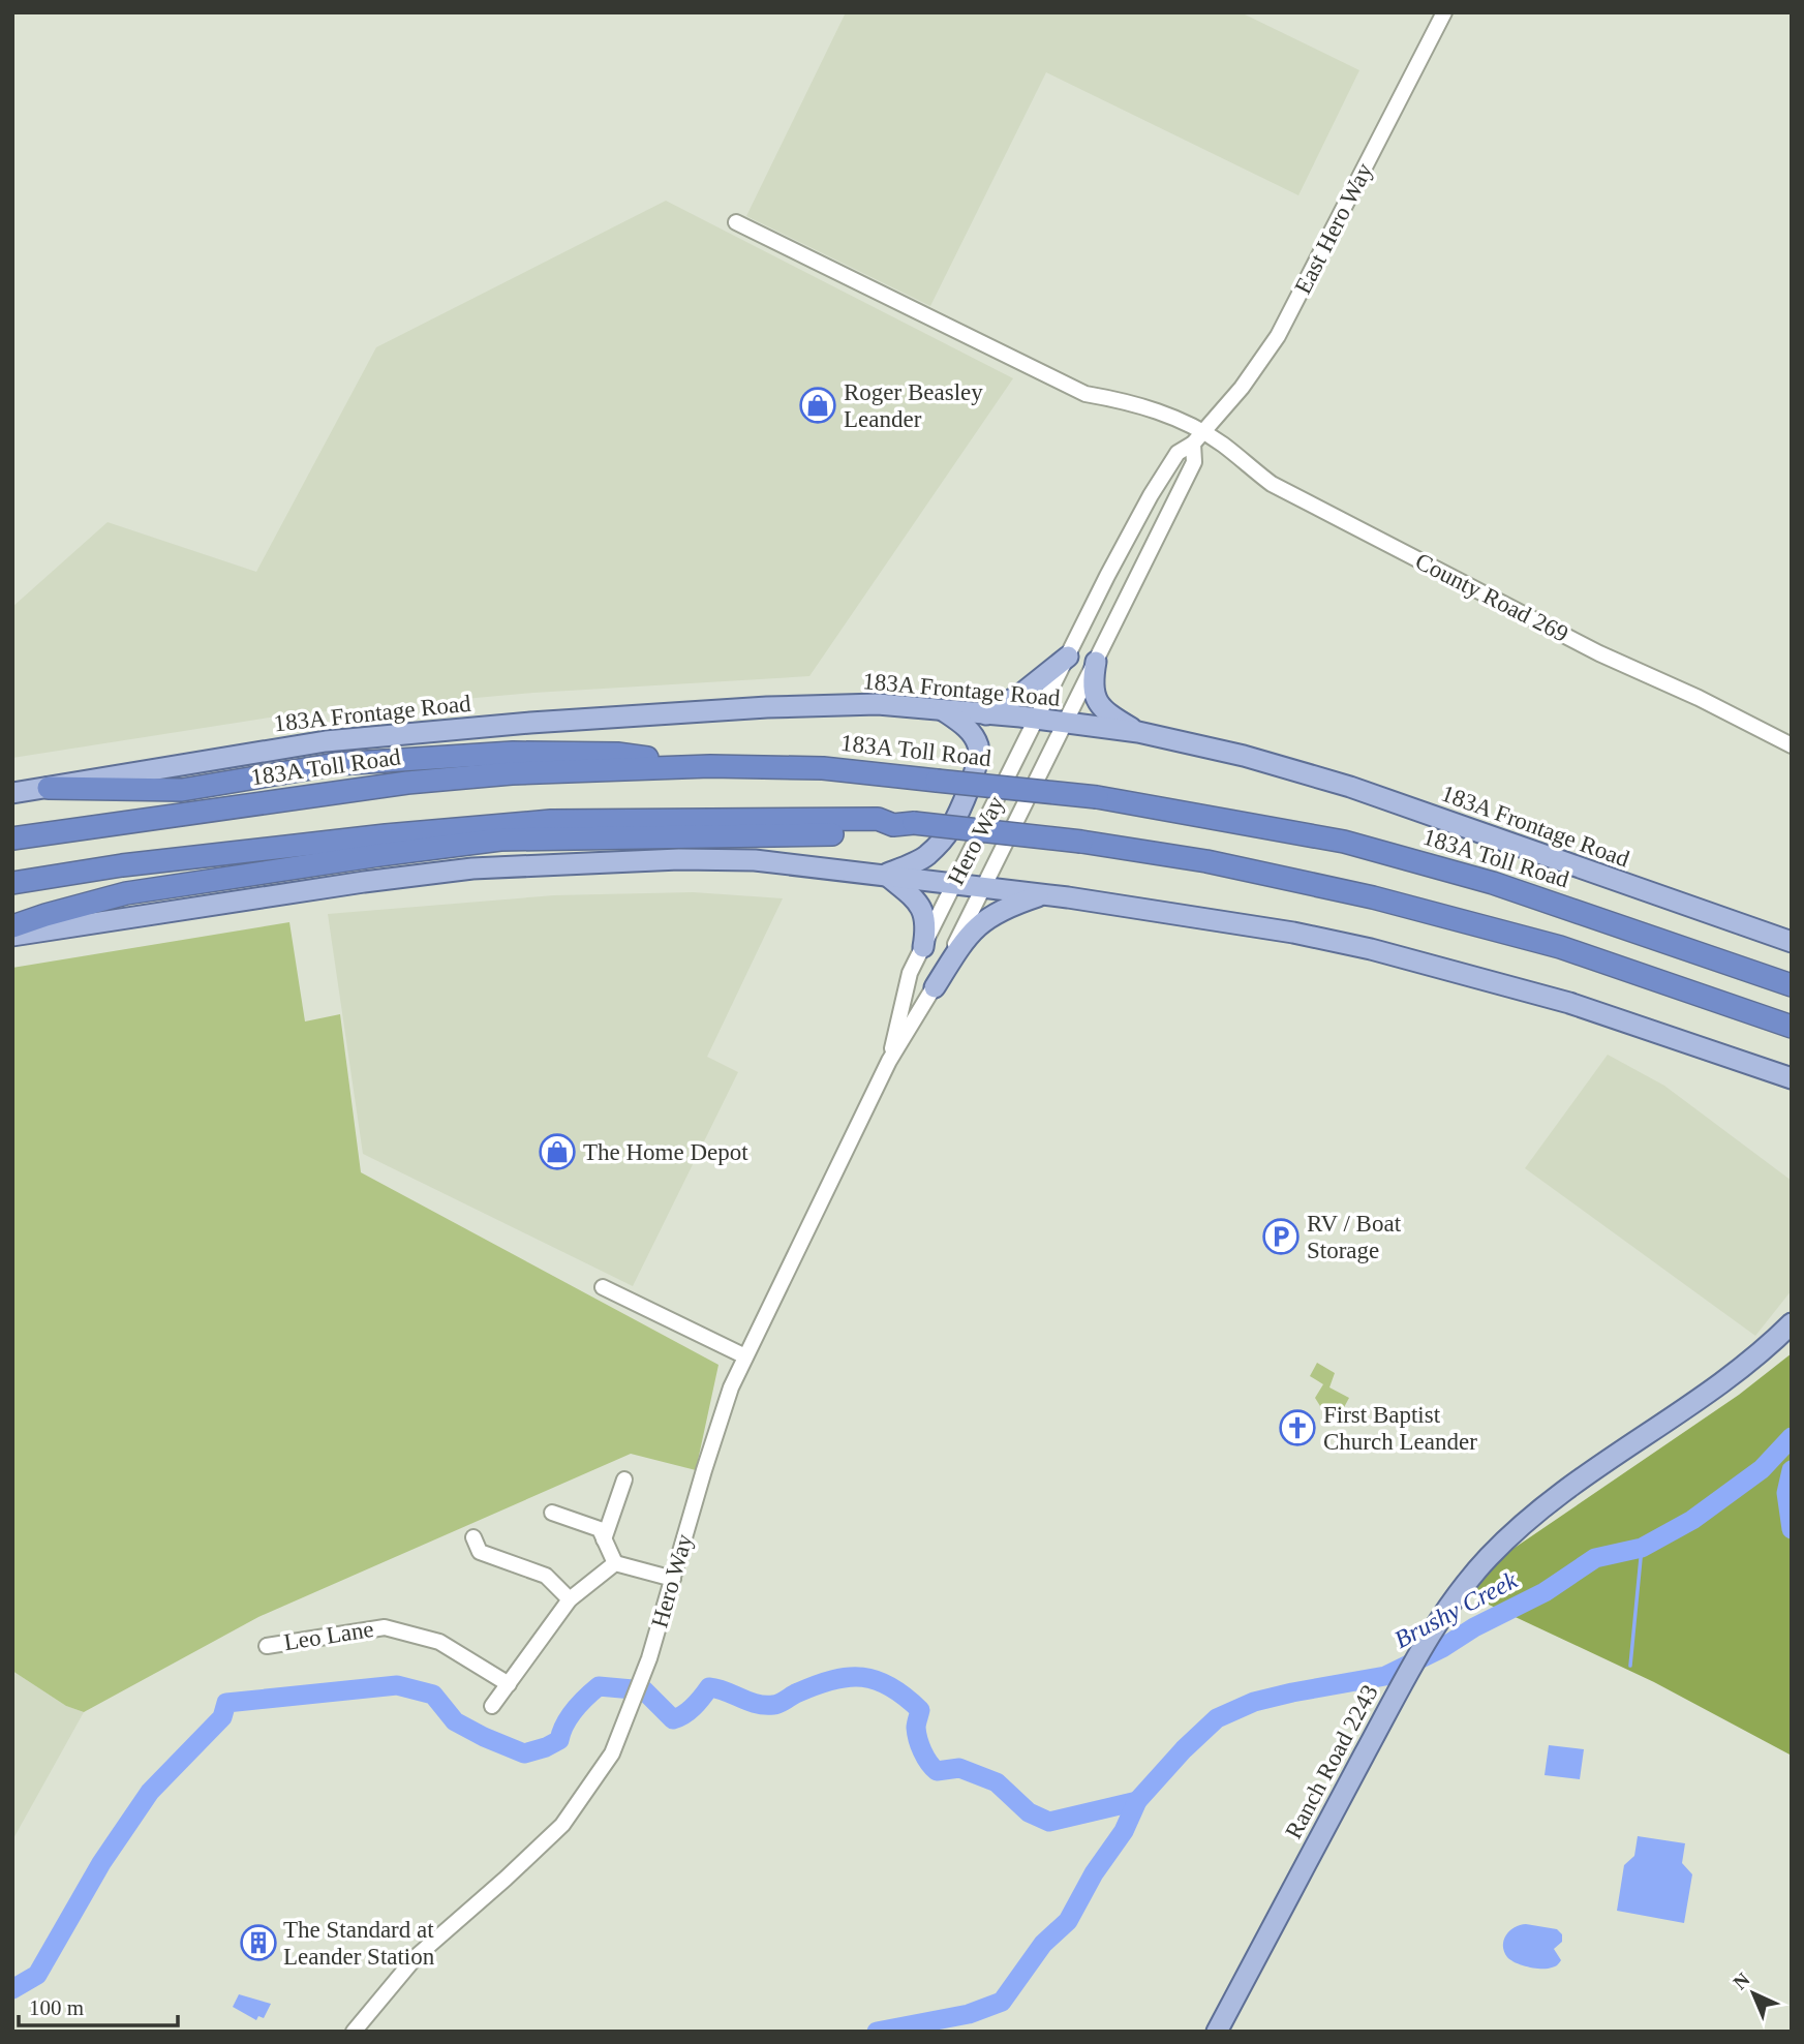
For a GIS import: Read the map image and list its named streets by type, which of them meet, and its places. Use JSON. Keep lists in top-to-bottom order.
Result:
{
  "streets": {
    "highway": ["183A Toll Road"],
    "main road": ["183A Frontage Road", "Ranch Road 2243"],
    "street": [
      "East Hero Way",
      "County Road 269",
      "Hero Way",
      "Leo Lane"
    ]
  },
  "crossings": [
    ["East Hero Way", "County Road 269"],
    ["East Hero Way", "Hero Way"],
    ["County Road 269", "Hero Way"],
    ["183A Frontage Road", "Hero Way"]
  ],
  "water": ["Brushy Creek"],
  "places": {
    "shop": ["Roger Beasley Leander", "The Home Depot"],
    "parking": ["RV / Boat Storage"],
    "church": ["First Baptist Church Leander"],
    "building": ["The Standard at Leander Station"]
  },
  "scale_bar": "100 m",
  "north": "top left"
}
